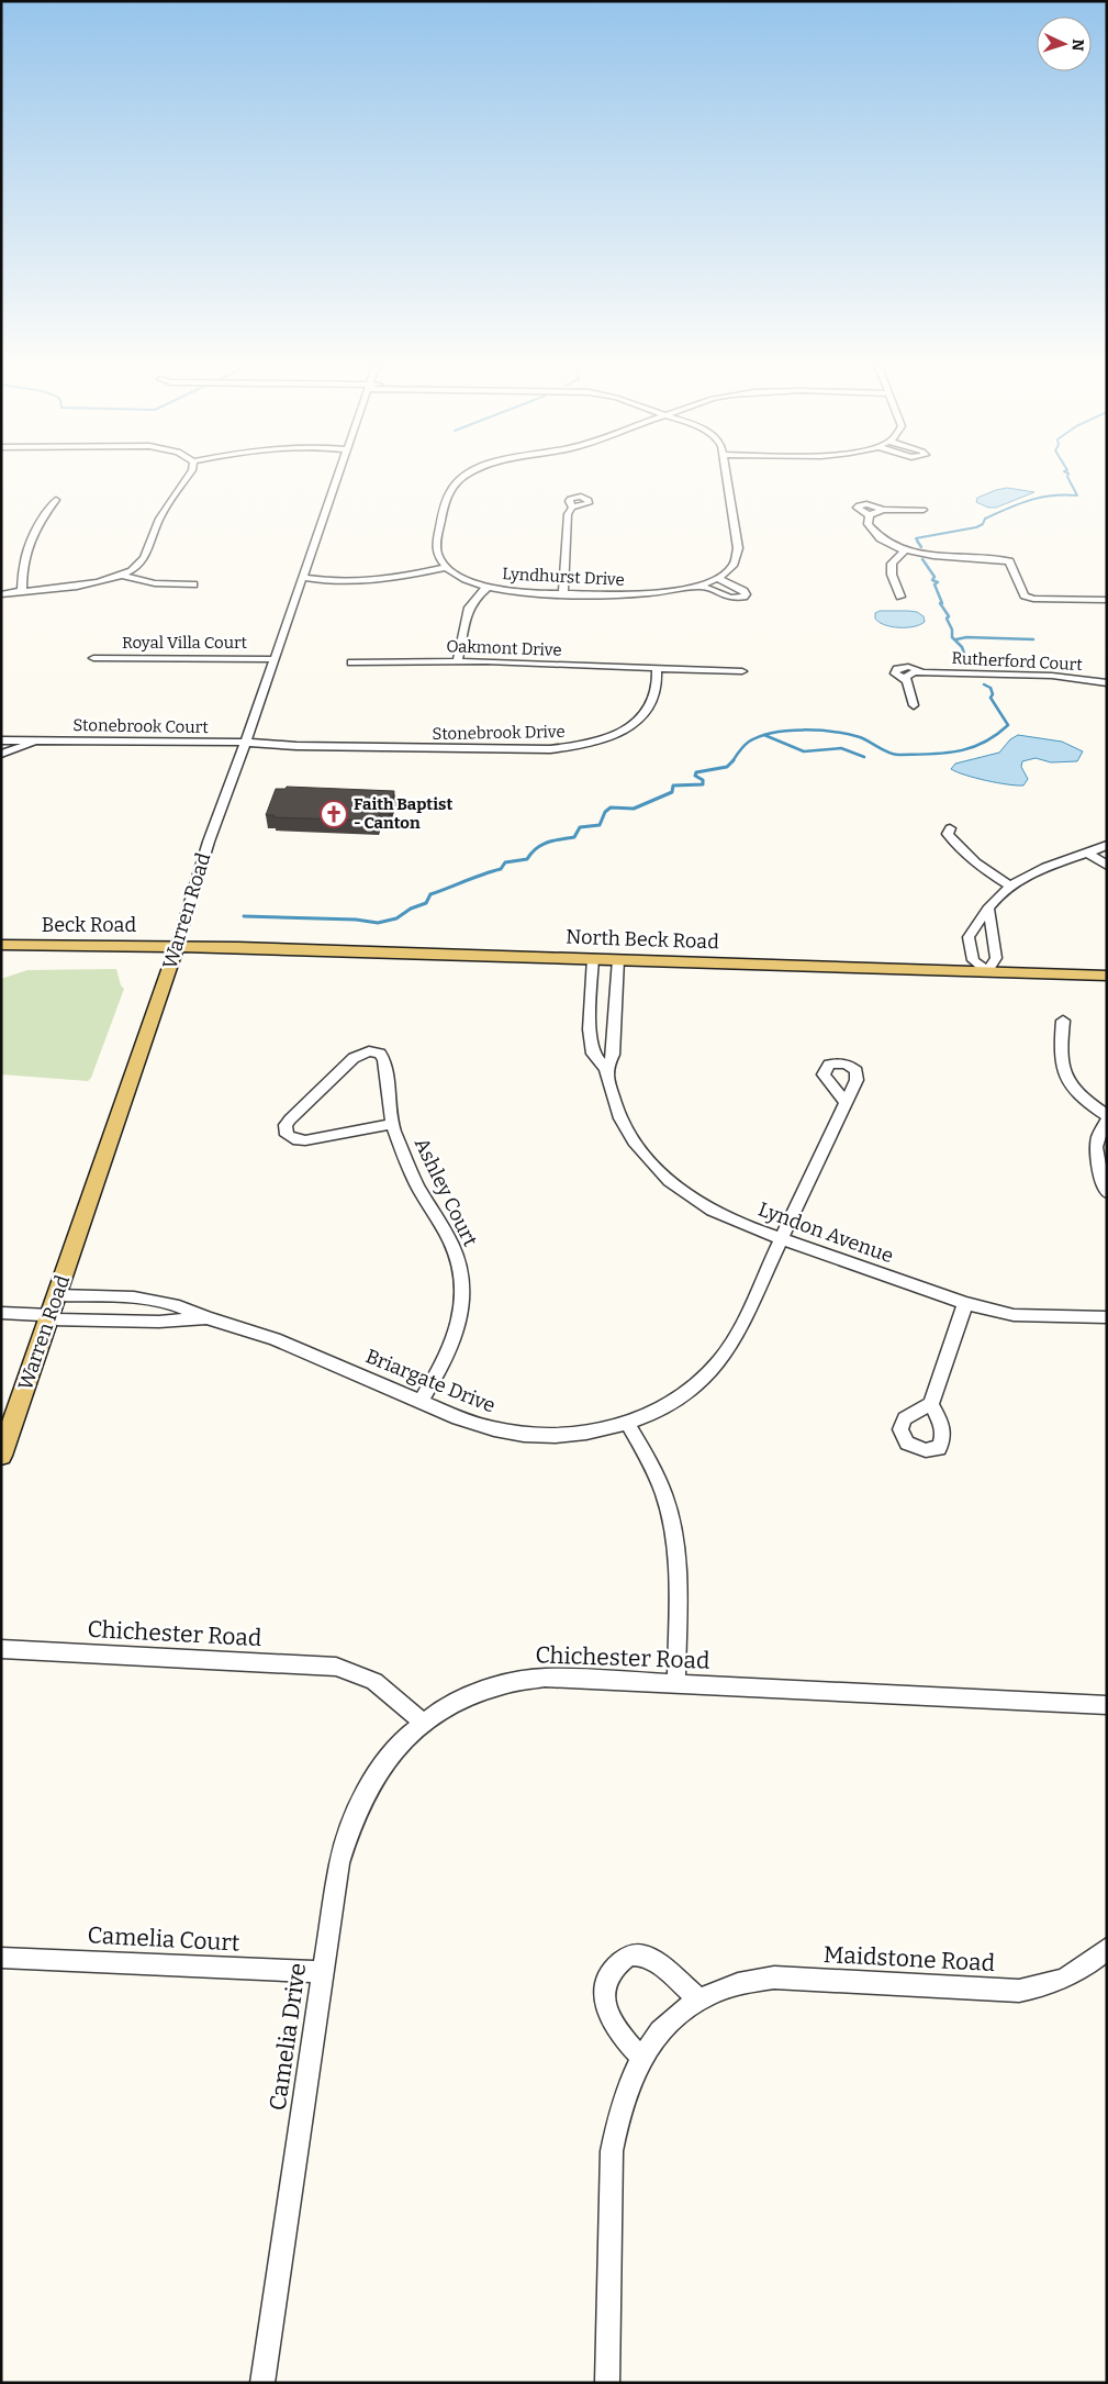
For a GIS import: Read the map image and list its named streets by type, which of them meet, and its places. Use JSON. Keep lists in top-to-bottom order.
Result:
{
  "streets": {
    "main road": ["Warren Road", "Beck Road", "North Beck Road"],
    "street": [
      "Lyndhurst Drive",
      "Royal Villa Court",
      "Oakmont Drive",
      "Rutherford Court",
      "Stonebrook Court",
      "Stonebrook Drive",
      "Ashley Court",
      "Lyndon Avenue",
      "Briargate Drive",
      "Chichester Road",
      "Camelia Court",
      "Maidstone Road",
      "Camelia Drive"
    ]
  },
  "crossings": [
    ["Royal Villa Court", "Warren Road"],
    ["Oakmont Drive", "Stonebrook Drive"],
    ["Stonebrook Court", "Stonebrook Drive"],
    ["Stonebrook Court", "Warren Road"],
    ["Stonebrook Drive", "Warren Road"],
    ["Warren Road", "Beck Road"],
    ["Warren Road", "North Beck Road"],
    ["Warren Road", "Briargate Drive"],
    ["Beck Road", "North Beck Road"],
    ["North Beck Road", "Lyndon Avenue"],
    ["Ashley Court", "Briargate Drive"],
    ["Lyndon Avenue", "Briargate Drive"],
    ["Chichester Road", "Camelia Drive"],
    ["Camelia Court", "Camelia Drive"]
  ],
  "places": {
    "church": ["Faith Baptist - Canton"]
  },
  "north": "right"
}
